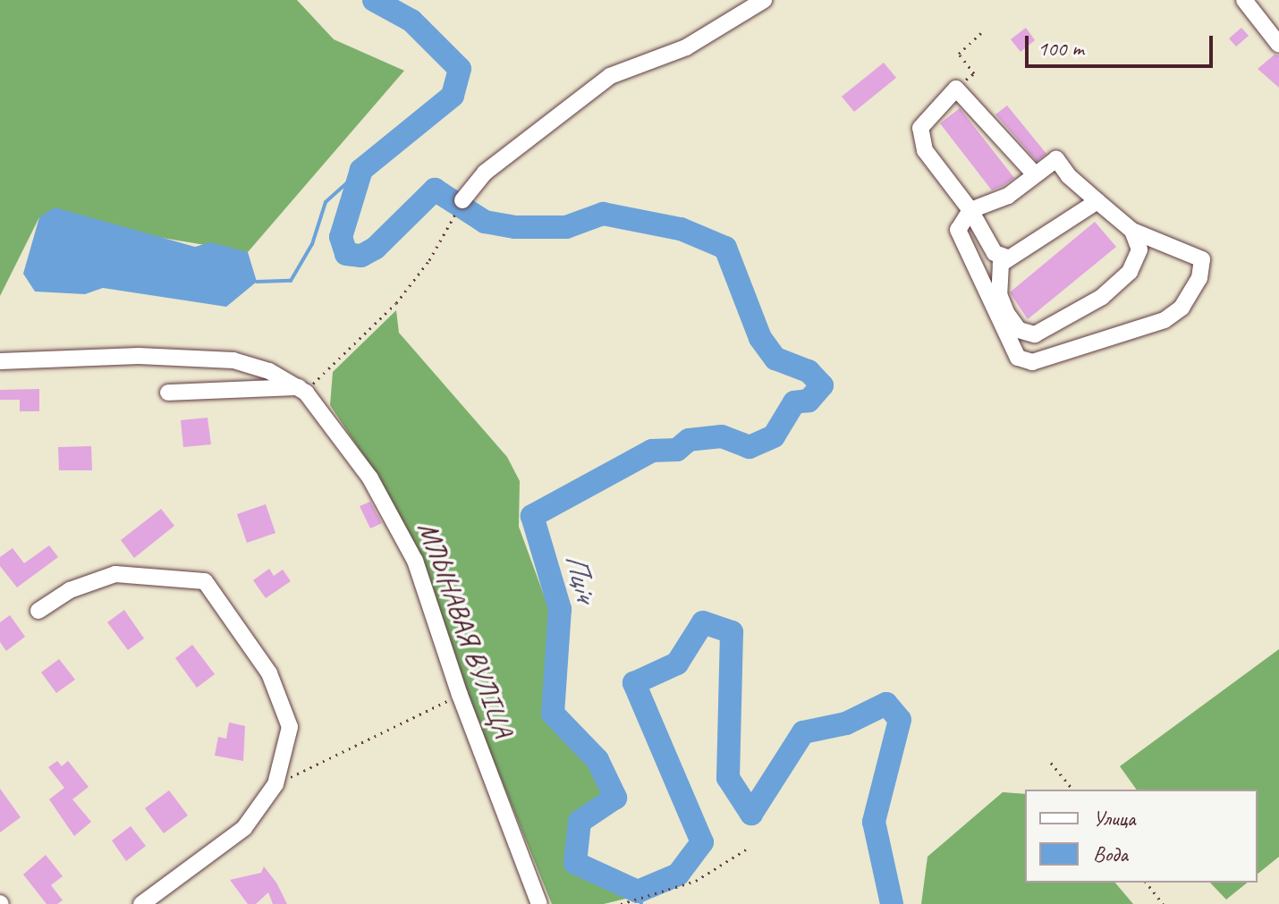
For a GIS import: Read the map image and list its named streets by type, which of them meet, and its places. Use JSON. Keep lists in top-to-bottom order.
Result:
{
  "streets": {
    "street": ["МЛЫНАВАЯ ВУЛІЦА"]
  },
  "water": ["Пціч"],
  "legend": ["Улица", "Вода"],
  "scale_bar": "100 m"
}
